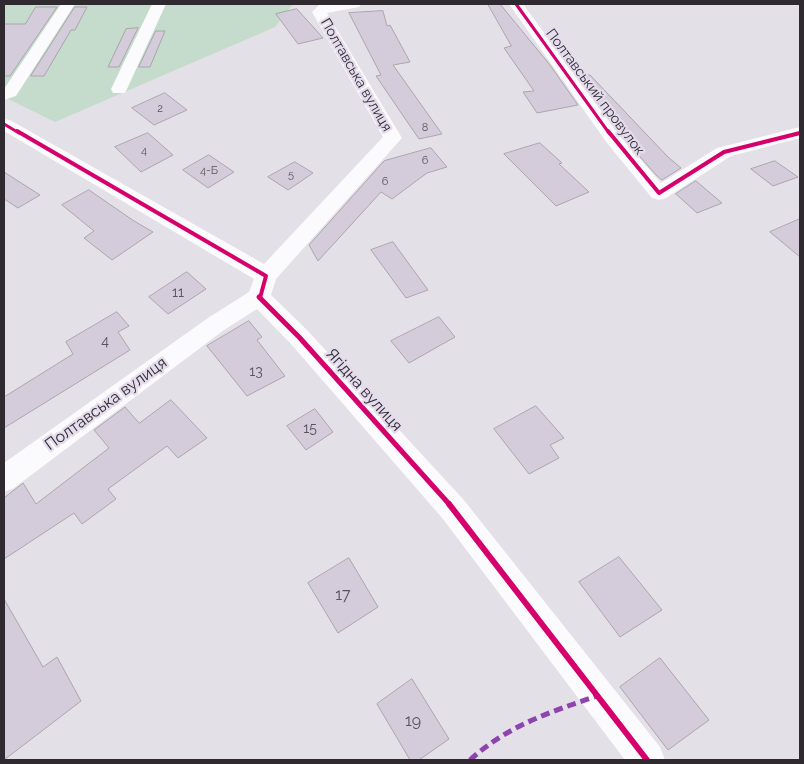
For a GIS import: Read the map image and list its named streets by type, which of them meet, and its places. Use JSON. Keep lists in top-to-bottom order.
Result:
{
  "streets": {
    "street": ["Полтавська вулиця", "Полтавський провулок", "Ягідна вулиця"]
  },
  "crossings": [
    ["Полтавська вулиця", "Ягідна вулиця"]
  ],
  "house_numbers": [
    "2",
    "8",
    "4",
    "6",
    "4-Б",
    "5",
    "6",
    "11",
    "4",
    "13",
    "15",
    "17",
    "19"
  ]
}
